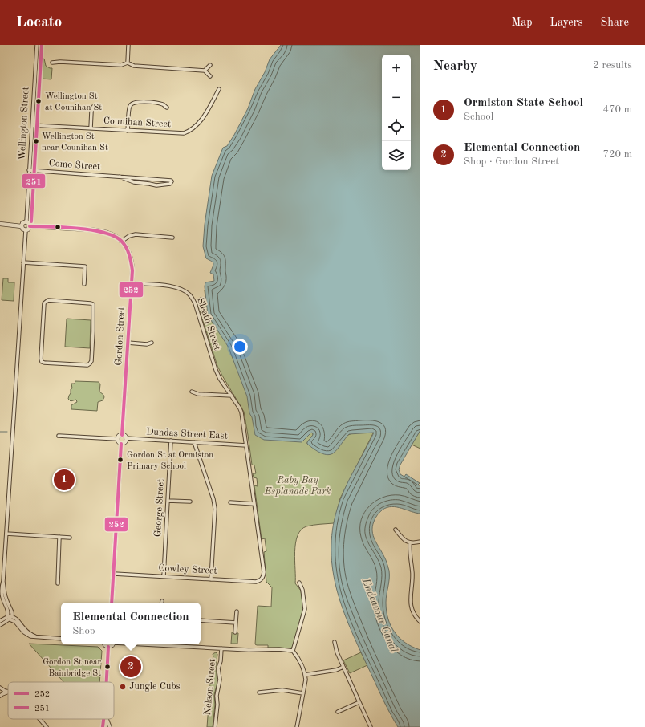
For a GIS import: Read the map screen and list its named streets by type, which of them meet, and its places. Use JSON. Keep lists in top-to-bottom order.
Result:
{
  "streets": {
    "street": [
      "Counihan Street",
      "Wellington Street",
      "Como Street",
      "Sleath Street",
      "Gordon Street",
      "Dundas Street East",
      "George Street",
      "Cowley Street",
      "Nelson Street"
    ]
  },
  "crossings": [
    ["Counihan Street", "Wellington Street"],
    ["Wellington Street", "Como Street"],
    ["Sleath Street", "Gordon Street"],
    ["Sleath Street", "Dundas Street East"],
    ["Sleath Street", "Cowley Street"],
    ["Gordon Street", "Dundas Street East"],
    ["Dundas Street East", "George Street"],
    ["George Street", "Cowley Street"]
  ],
  "water": ["Endeavour Canal"],
  "parks": ["Raby Bay Esplanade Park"],
  "places": [
    "Wellington St at Counihan St",
    "Wellington St near Counihan St",
    "Gordon St at Ormiston Primary School",
    "Gordon St near Bainbridge St",
    "Jungle Cubs"
  ],
  "lines": ["transit line 251", "transit line 252"],
  "legend": ["252", "251"],
  "page": {
    "header": "Locato",
    "nav": ["Map", "Layers", "Share"],
    "heading": ["Nearby", "2 results"],
    "map_buttons": ["+", "−"],
    "list": [
      {
        "mark": "1",
        "name": "Ormiston State School",
        "note": "School",
        "value": "470 m"
      },
      {
        "mark": "2",
        "name": "Elemental Connection",
        "note": "Shop · Gordon Street",
        "value": "720 m"
      }
    ],
    "pins": ["1", "2"],
    "popup": ["Elemental Connection", "Shop"]
  }
}
